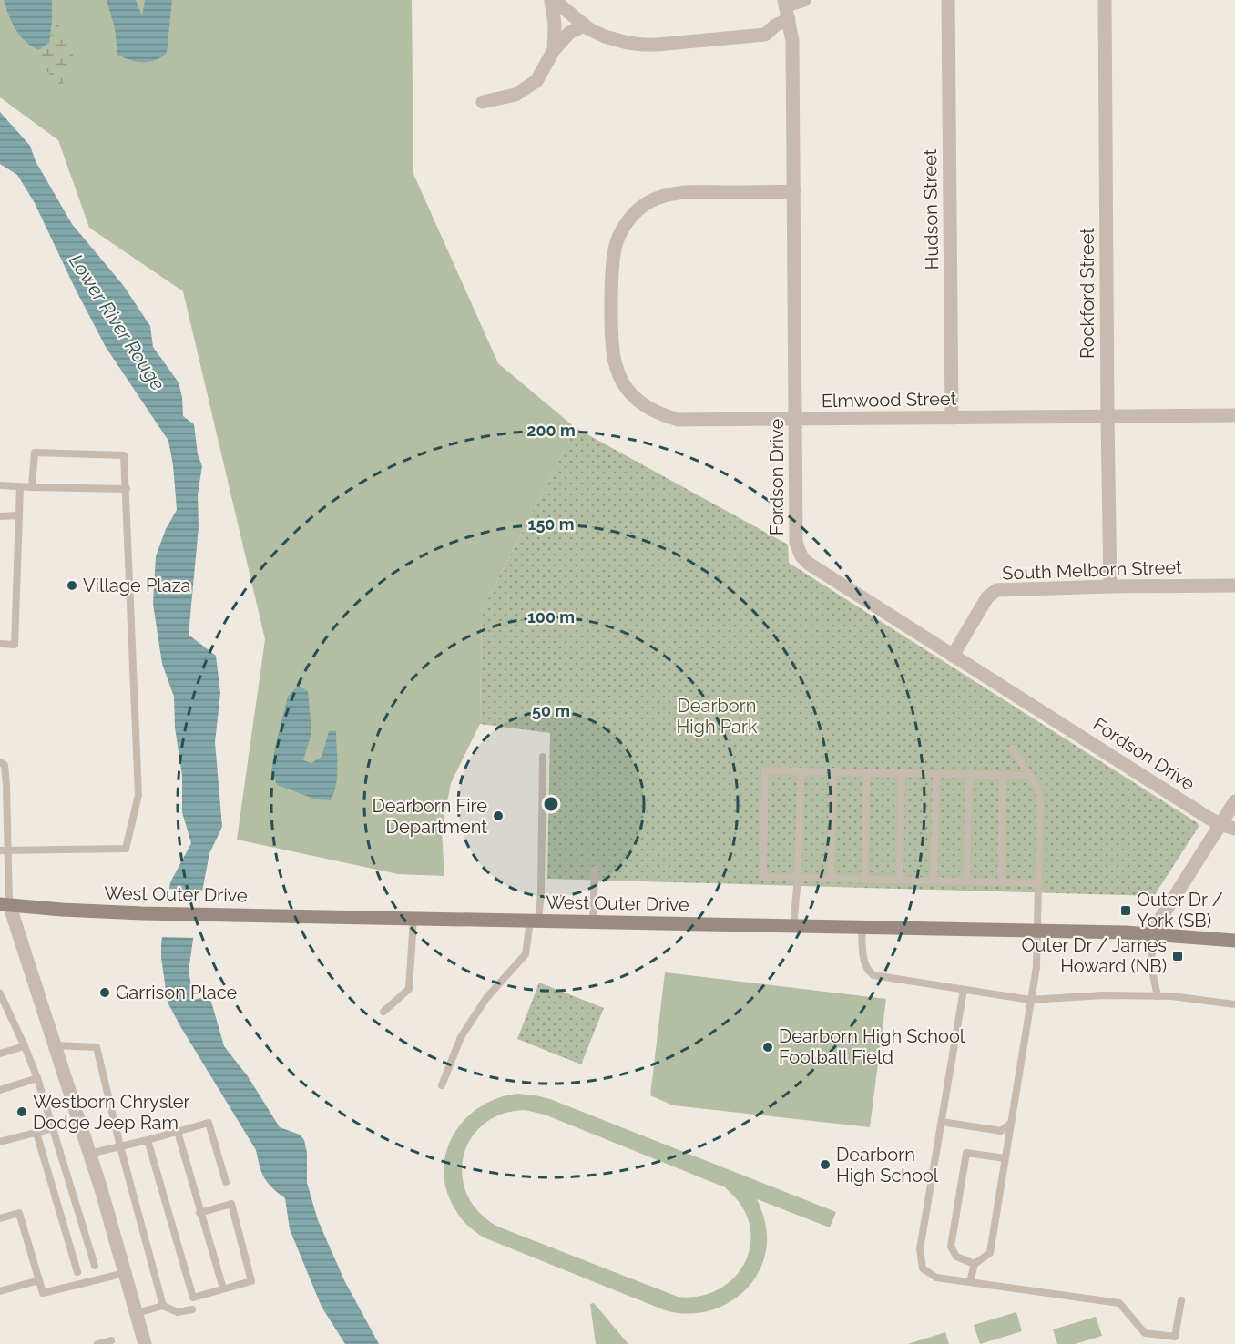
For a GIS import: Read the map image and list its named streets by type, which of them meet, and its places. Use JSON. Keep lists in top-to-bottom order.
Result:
{
  "streets": {
    "main road": ["West Outer Drive"],
    "street": [
      "Hudson Street",
      "Rockford Street",
      "Elmwood Street",
      "Fordson Drive",
      "South Melborn Street"
    ]
  },
  "crossings": [
    ["Hudson Street", "Elmwood Street"],
    ["Rockford Street", "Elmwood Street"],
    ["Rockford Street", "South Melborn Street"],
    ["Elmwood Street", "Fordson Drive"],
    ["Fordson Drive", "South Melborn Street"]
  ],
  "water": ["Lower River Rouge"],
  "parks": ["Dearborn High Park"],
  "places": {
    "other": [
      "Village Plaza",
      "Dearborn Fire Department",
      "Garrison Place",
      "Dearborn High School Football Field",
      "Westborn Chrysler Dodge Jeep Ram",
      "Dearborn High School"
    ],
    "transit": ["Outer Dr / York (SB)", "Outer Dr / James Howard (NB)"]
  },
  "rings": [
    "200 m",
    "150 m",
    "100 m",
    "50 m"
  ]
}
